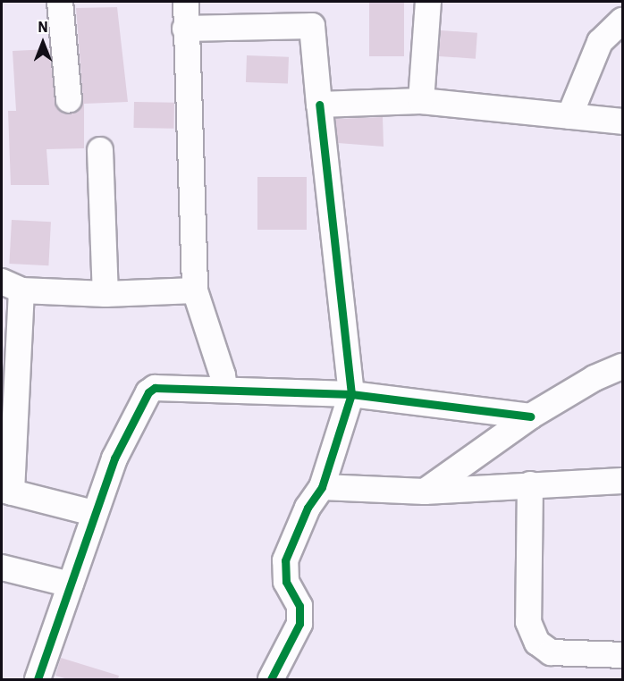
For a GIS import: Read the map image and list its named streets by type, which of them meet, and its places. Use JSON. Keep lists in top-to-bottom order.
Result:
{
  "north": "top"
}
